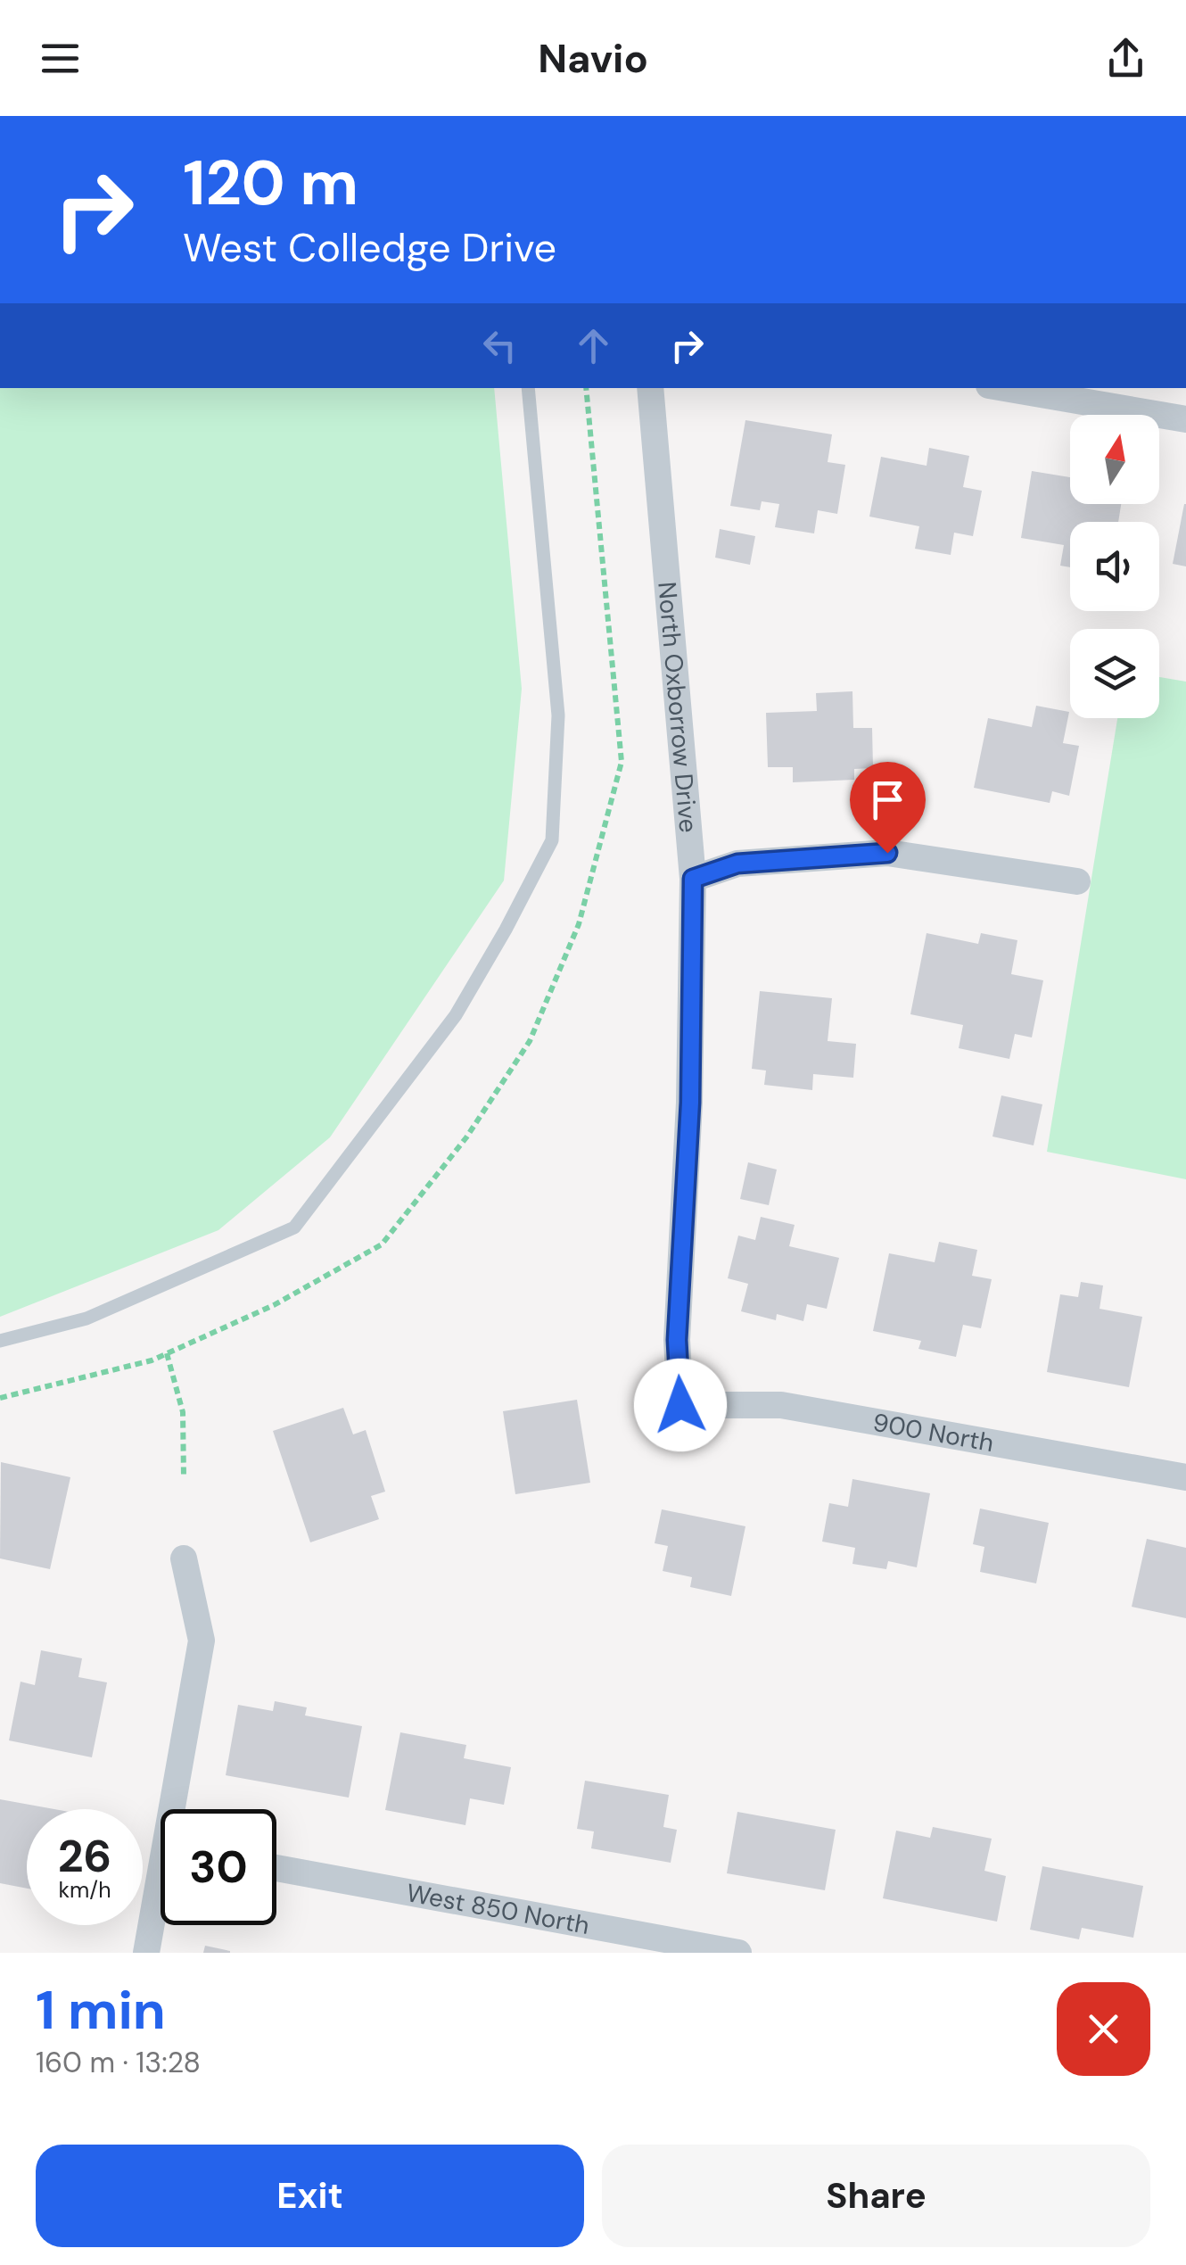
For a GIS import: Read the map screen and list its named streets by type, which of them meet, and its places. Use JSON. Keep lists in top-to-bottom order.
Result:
{
  "streets": {
    "street": ["North Oxborrow Drive", "900 North", "West 850 North"]
  },
  "crossings": [
    ["North Oxborrow Drive", "900 North"]
  ],
  "north": "top",
  "page": {
    "header": "Navio",
    "turn": ["120 m", "West Colledge Drive"],
    "speed": "26 km/h",
    "limit": "30",
    "heading": ["1 min", "160 m · 13:28"],
    "buttons": ["Exit", "Share"]
  }
}
